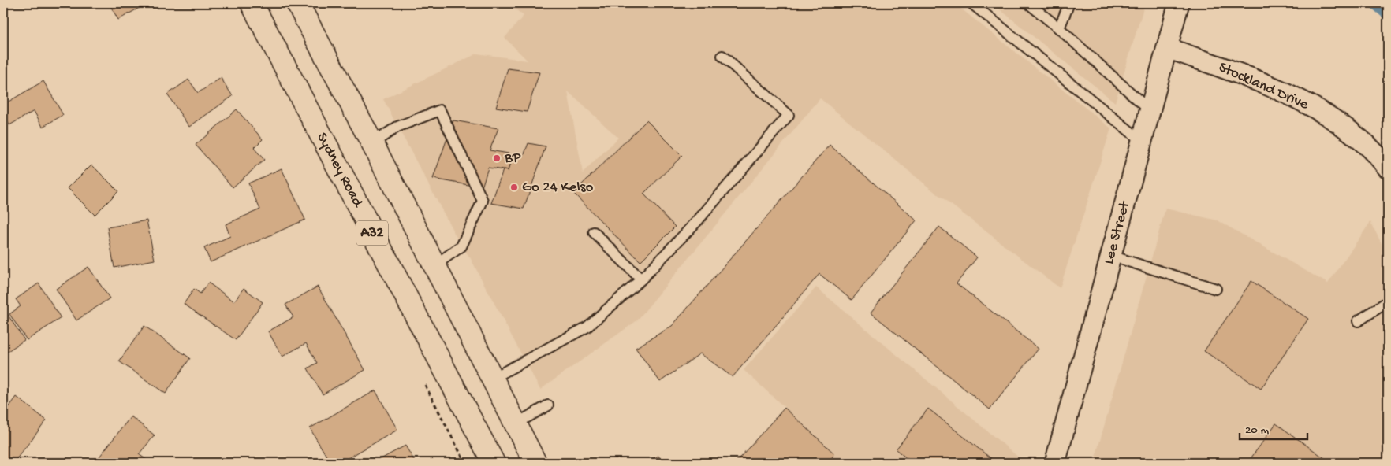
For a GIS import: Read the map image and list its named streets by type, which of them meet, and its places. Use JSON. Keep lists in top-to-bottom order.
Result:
{
  "streets": {
    "highway": ["Sydney Road", "A32"],
    "street": ["Stockland Drive", "Lee Street"]
  },
  "crossings": [
    ["Stockland Drive", "Lee Street"]
  ],
  "places": ["BP", "Go 24 Kelso"],
  "scale_bar": "20 m"
}
